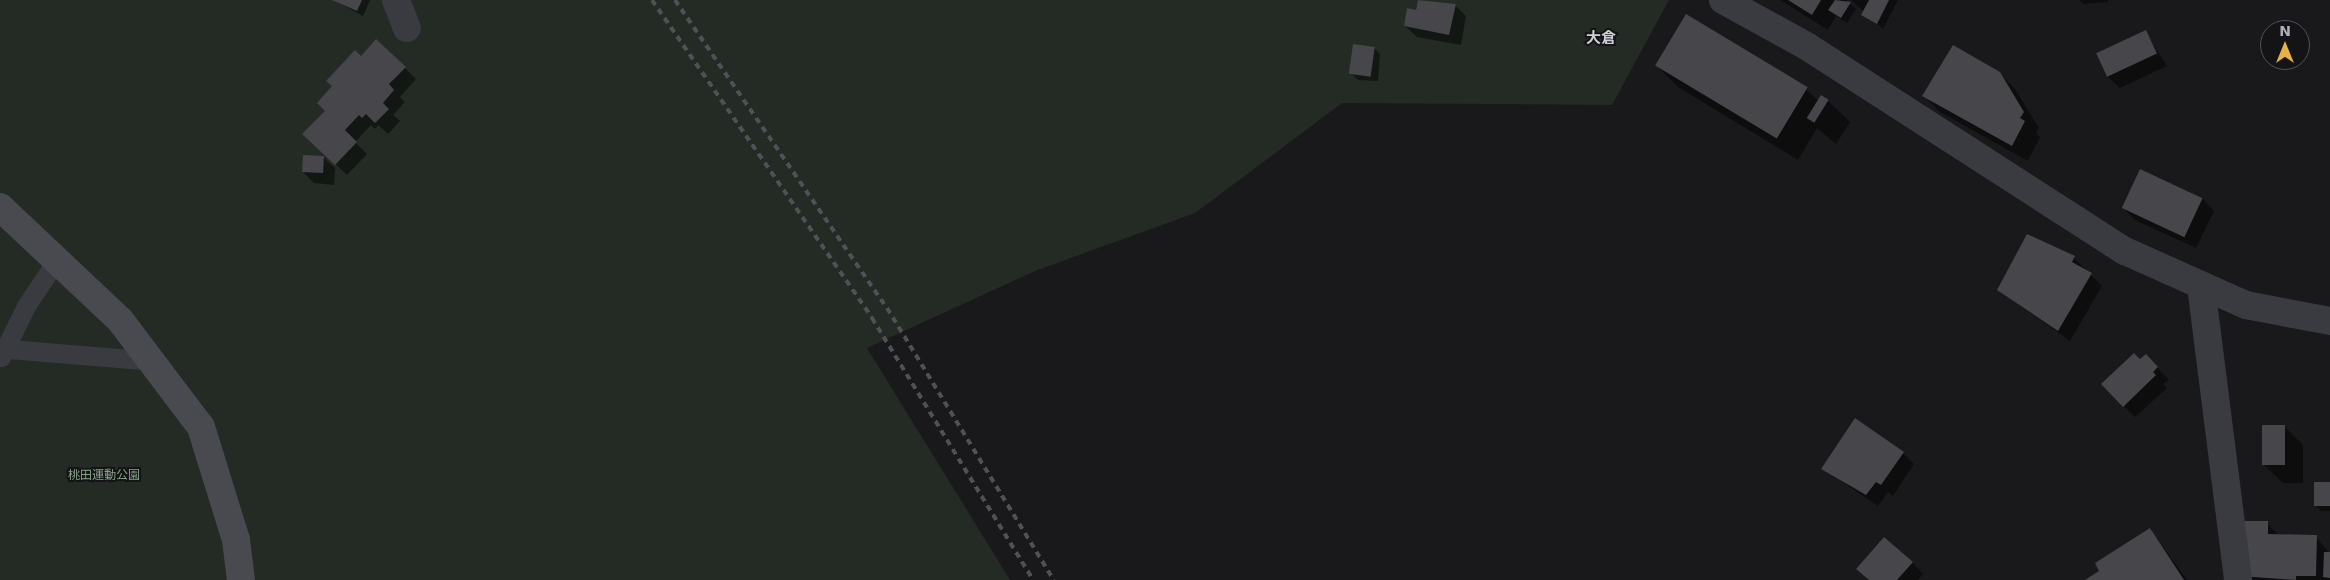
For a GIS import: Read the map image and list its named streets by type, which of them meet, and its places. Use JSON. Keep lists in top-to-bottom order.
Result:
{
  "districts": ["大倉"],
  "parks": ["桃田運動公園"],
  "north": "top"
}
